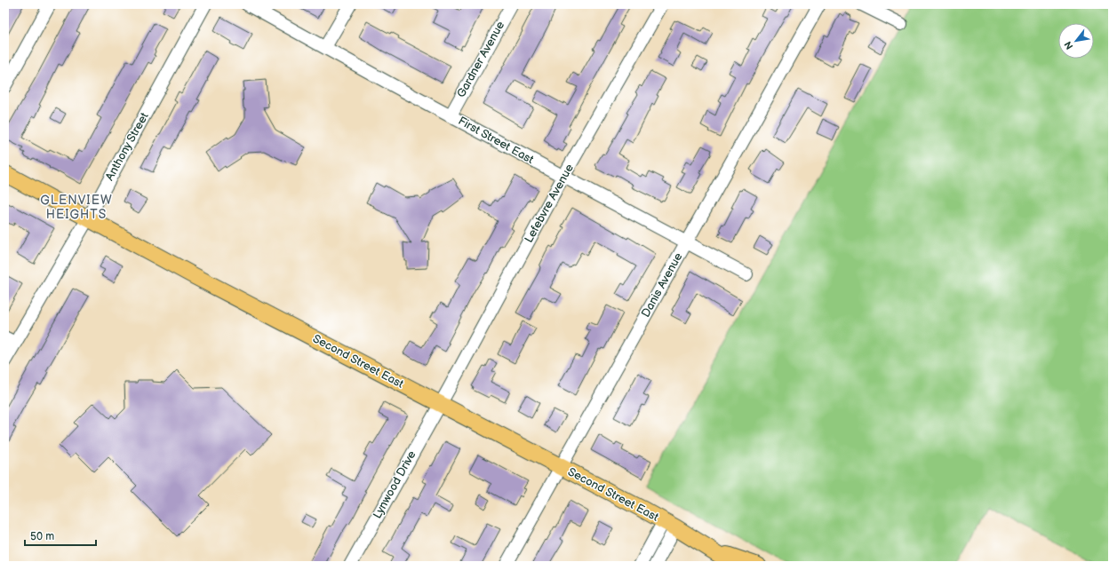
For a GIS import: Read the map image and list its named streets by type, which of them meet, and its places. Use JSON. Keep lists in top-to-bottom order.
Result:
{
  "streets": {
    "main road": ["Second Street East"],
    "street": [
      "Gardner Avenue",
      "First Street East",
      "Anthony Street",
      "Lefebvre Avenue",
      "Danis Avenue",
      "Lynwood Drive"
    ]
  },
  "crossings": [
    ["Gardner Avenue", "First Street East"],
    ["First Street East", "Lefebvre Avenue"],
    ["First Street East", "Danis Avenue"],
    ["Anthony Street", "Second Street East"],
    ["Lefebvre Avenue", "Second Street East"],
    ["Lefebvre Avenue", "Lynwood Drive"],
    ["Danis Avenue", "Second Street East"],
    ["Second Street East", "Lynwood Drive"]
  ],
  "districts": ["GLENVIEW HEIGHTS"],
  "scale_bar": "50 m",
  "north": "bottom left"
}
